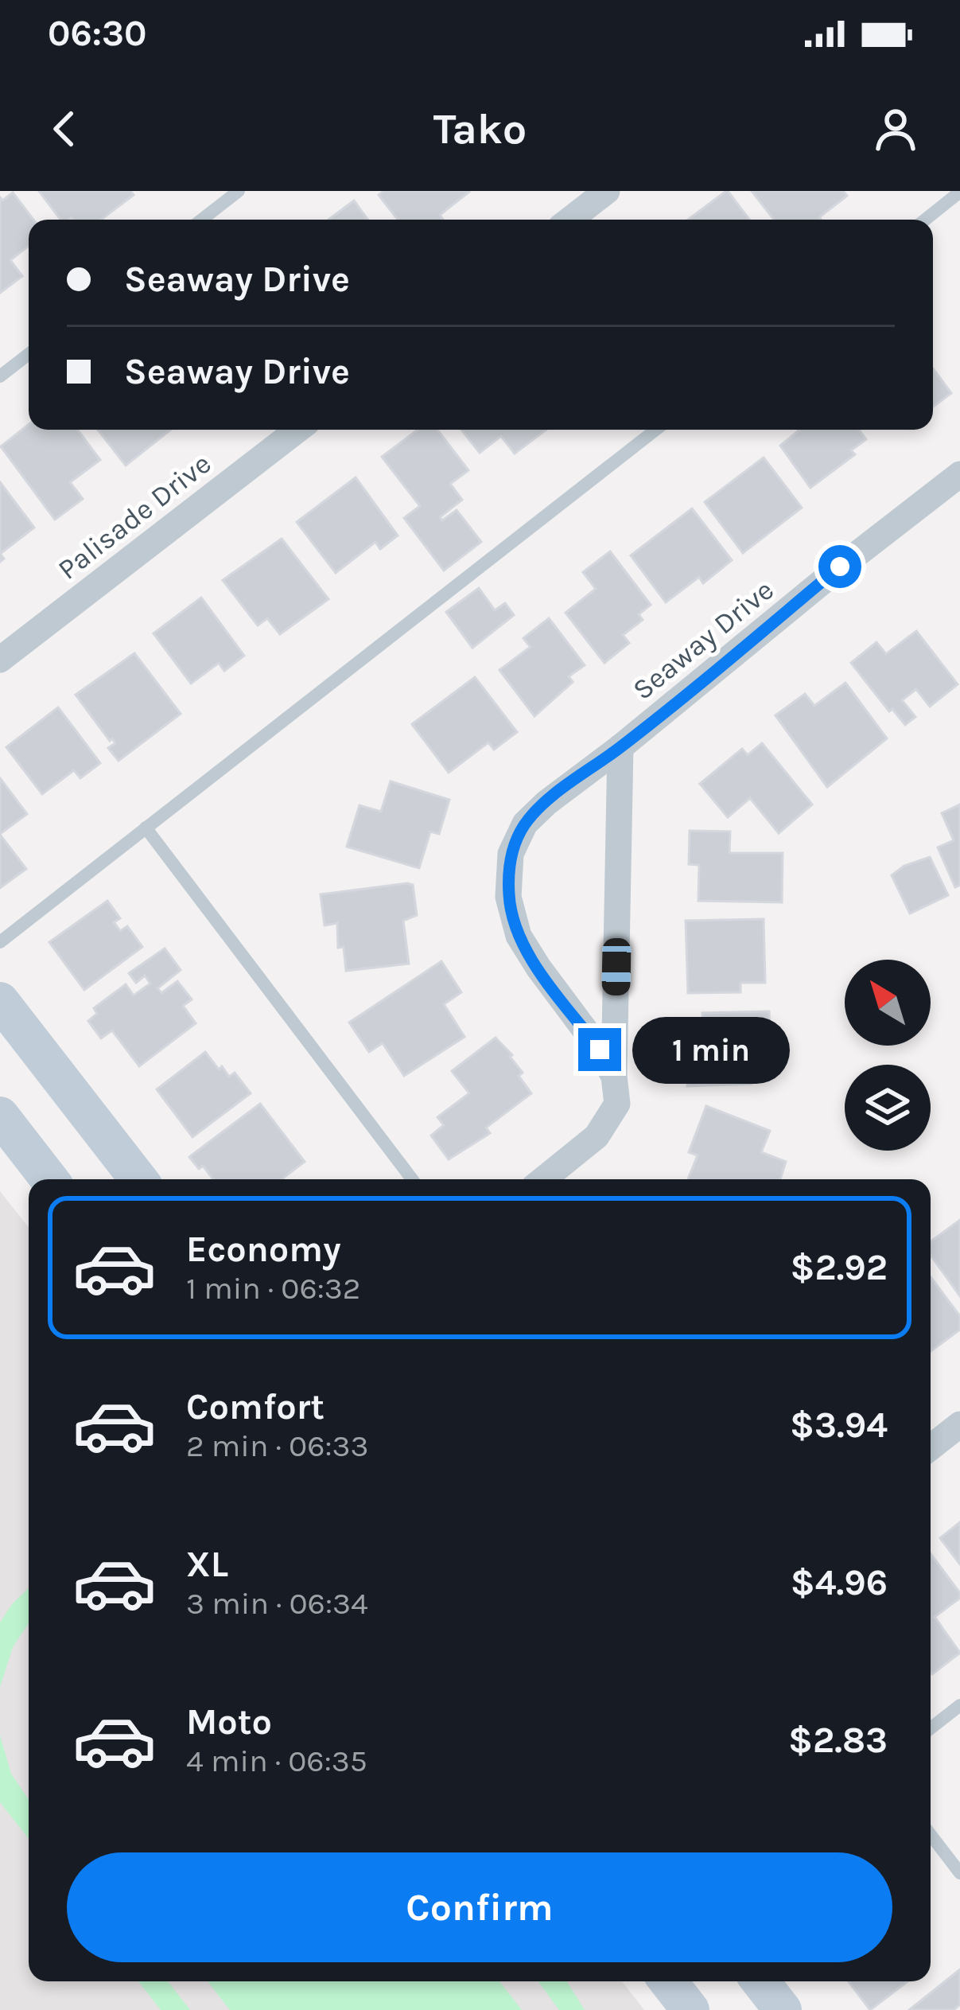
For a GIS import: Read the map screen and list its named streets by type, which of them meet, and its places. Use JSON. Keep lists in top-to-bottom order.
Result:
{
  "streets": {
    "street": ["Palisade Drive", "Seaway Drive"]
  },
  "north": "top left",
  "page": {
    "status": "06:30",
    "header": "Tako",
    "banner": ["Seaway Drive", "Seaway Drive"],
    "bubble": "1 min",
    "list": [
      {
        "name": "Economy",
        "note": "1 min · 06:32",
        "value": "$2.92"
      },
      {
        "name": "Comfort",
        "note": "2 min · 06:33",
        "value": "$3.94"
      },
      {
        "name": "XL",
        "note": "3 min · 06:34",
        "value": "$4.96"
      },
      {
        "name": "Moto",
        "note": "4 min · 06:35",
        "value": "$2.83"
      }
    ],
    "buttons": "Confirm"
  }
}
